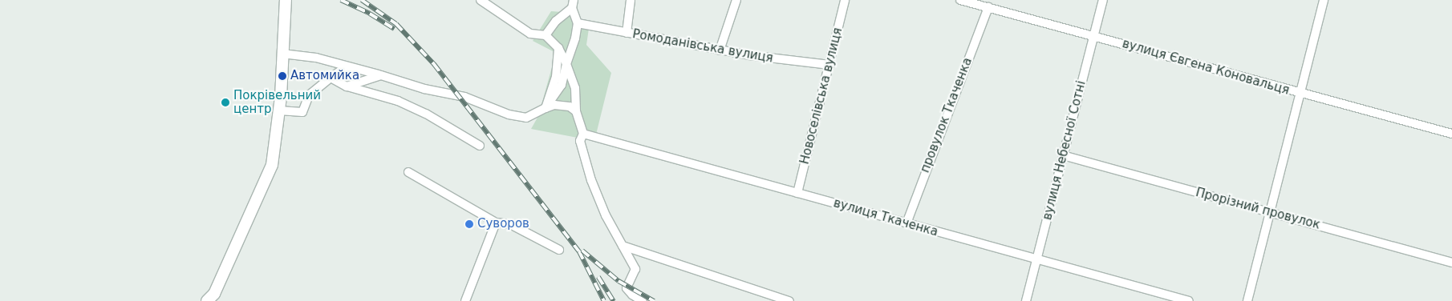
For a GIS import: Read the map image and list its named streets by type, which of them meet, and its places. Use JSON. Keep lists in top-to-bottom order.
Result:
{
  "streets": {
    "street": [
      "Ромоданівська вулиця",
      "вулиця Євгена Коновальця",
      "Новоселівська вулиця",
      "провулок Ткаченка",
      "вулиця Небесної Сотні",
      "Прорізний провулок",
      "вулиця Ткаченка"
    ]
  },
  "crossings": [
    ["Ромоданівська вулиця", "Новоселівська вулиця"],
    ["вулиця Євгена Коновальця", "провулок Ткаченка"],
    ["вулиця Євгена Коновальця", "вулиця Небесної Сотні"],
    ["Новоселівська вулиця", "вулиця Ткаченка"],
    ["провулок Ткаченка", "вулиця Ткаченка"],
    ["вулиця Небесної Сотні", "Прорізний провулок"],
    ["вулиця Небесної Сотні", "вулиця Ткаченка"]
  ],
  "places": ["Автомийка", "Покрівельний центр", "Суворов"]
}
